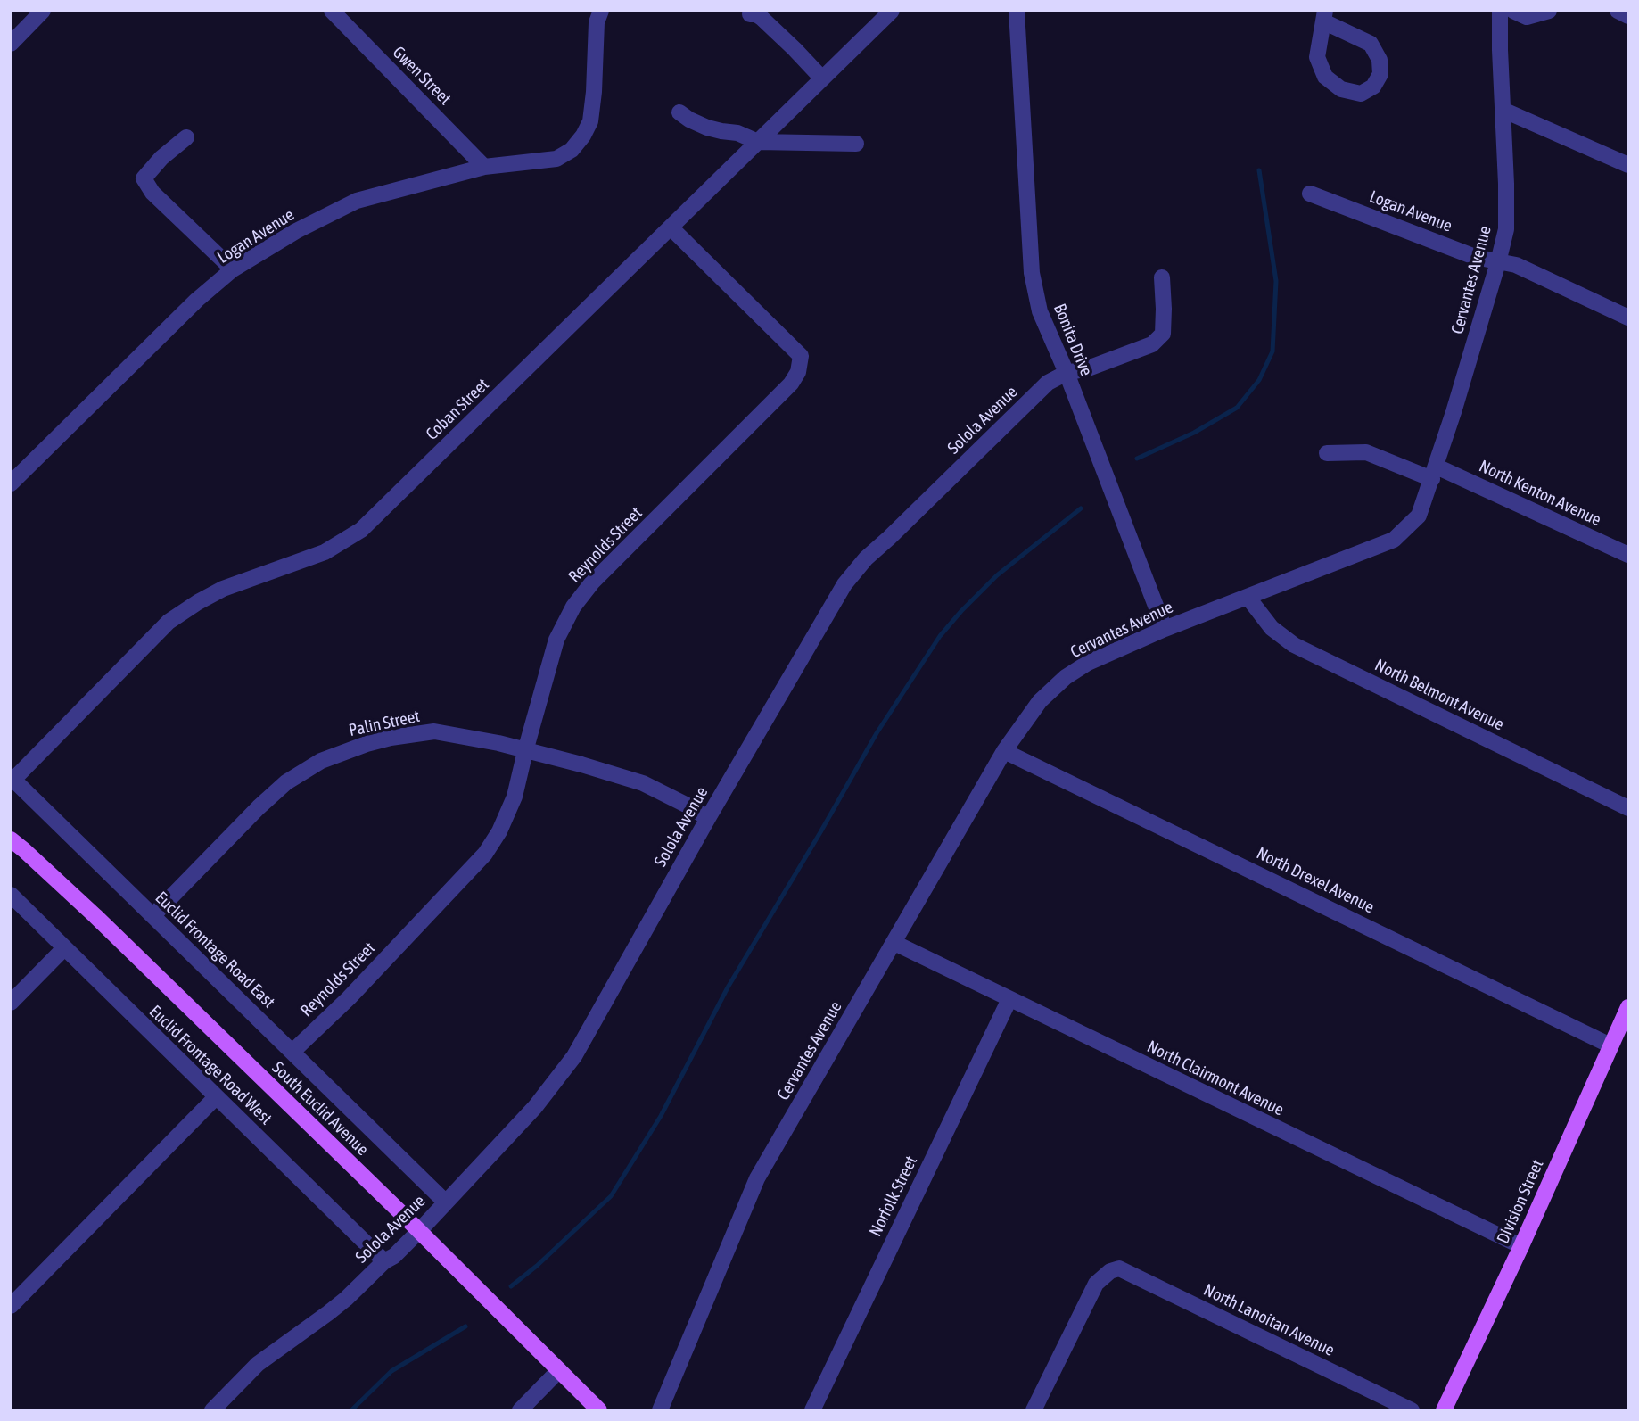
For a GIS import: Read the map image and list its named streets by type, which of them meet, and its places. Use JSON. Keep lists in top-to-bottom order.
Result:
{
  "streets": {
    "main road": ["South Euclid Avenue", "Division Street"],
    "street": [
      "Gwen Street",
      "Logan Avenue",
      "Cervantes Avenue",
      "Bonita Drive",
      "Coban Street",
      "Solola Avenue",
      "North Kenton Avenue",
      "Reynolds Street",
      "North Belmont Avenue",
      "Palin Street",
      "North Drexel Avenue",
      "Euclid Frontage Road East",
      "Euclid Frontage Road West",
      "North Clairmont Avenue",
      "Norfolk Street",
      "North Lanoitan Avenue"
    ]
  },
  "crossings": [
    ["Gwen Street", "Logan Avenue"],
    ["Logan Avenue", "Cervantes Avenue"],
    ["Cervantes Avenue", "Bonita Drive"],
    ["Cervantes Avenue", "North Kenton Avenue"],
    ["Cervantes Avenue", "North Belmont Avenue"],
    ["Cervantes Avenue", "North Drexel Avenue"],
    ["Cervantes Avenue", "North Clairmont Avenue"],
    ["Bonita Drive", "Solola Avenue"],
    ["Coban Street", "Reynolds Street"],
    ["Coban Street", "Euclid Frontage Road East"],
    ["Solola Avenue", "Palin Street"],
    ["Solola Avenue", "Euclid Frontage Road East"],
    ["Solola Avenue", "Euclid Frontage Road West"],
    ["Solola Avenue", "South Euclid Avenue"],
    ["Reynolds Street", "Palin Street"],
    ["Reynolds Street", "Euclid Frontage Road East"],
    ["Palin Street", "Euclid Frontage Road East"],
    ["North Drexel Avenue", "Division Street"],
    ["North Clairmont Avenue", "Norfolk Street"],
    ["North Clairmont Avenue", "Division Street"]
  ]
}
